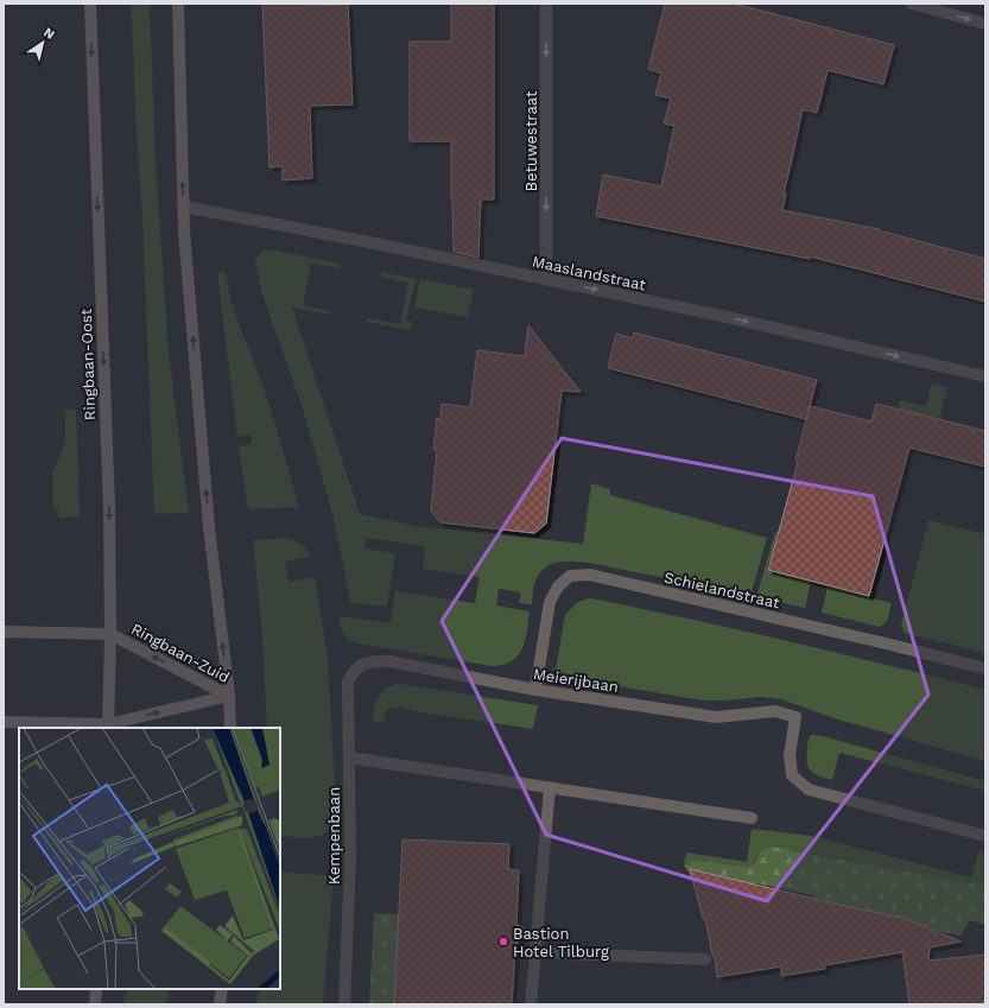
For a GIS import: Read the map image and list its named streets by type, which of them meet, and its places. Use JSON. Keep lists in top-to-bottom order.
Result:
{
  "streets": {
    "main road": ["Ringbaan-Oost", "Ringbaan-Zuid"],
    "street": [
      "Betuwestraat",
      "Maaslandstraat",
      "Schielandstraat",
      "Meierijbaan",
      "Kempenbaan"
    ]
  },
  "crossings": [
    ["Betuwestraat", "Maaslandstraat"],
    ["Ringbaan-Oost", "Ringbaan-Zuid"],
    ["Schielandstraat", "Meierijbaan"],
    ["Meierijbaan", "Kempenbaan"]
  ],
  "one_way": ["Betuwestraat", "Maaslandstraat"],
  "places": ["Bastion Hotel Tilburg"],
  "north": "top right"
}
